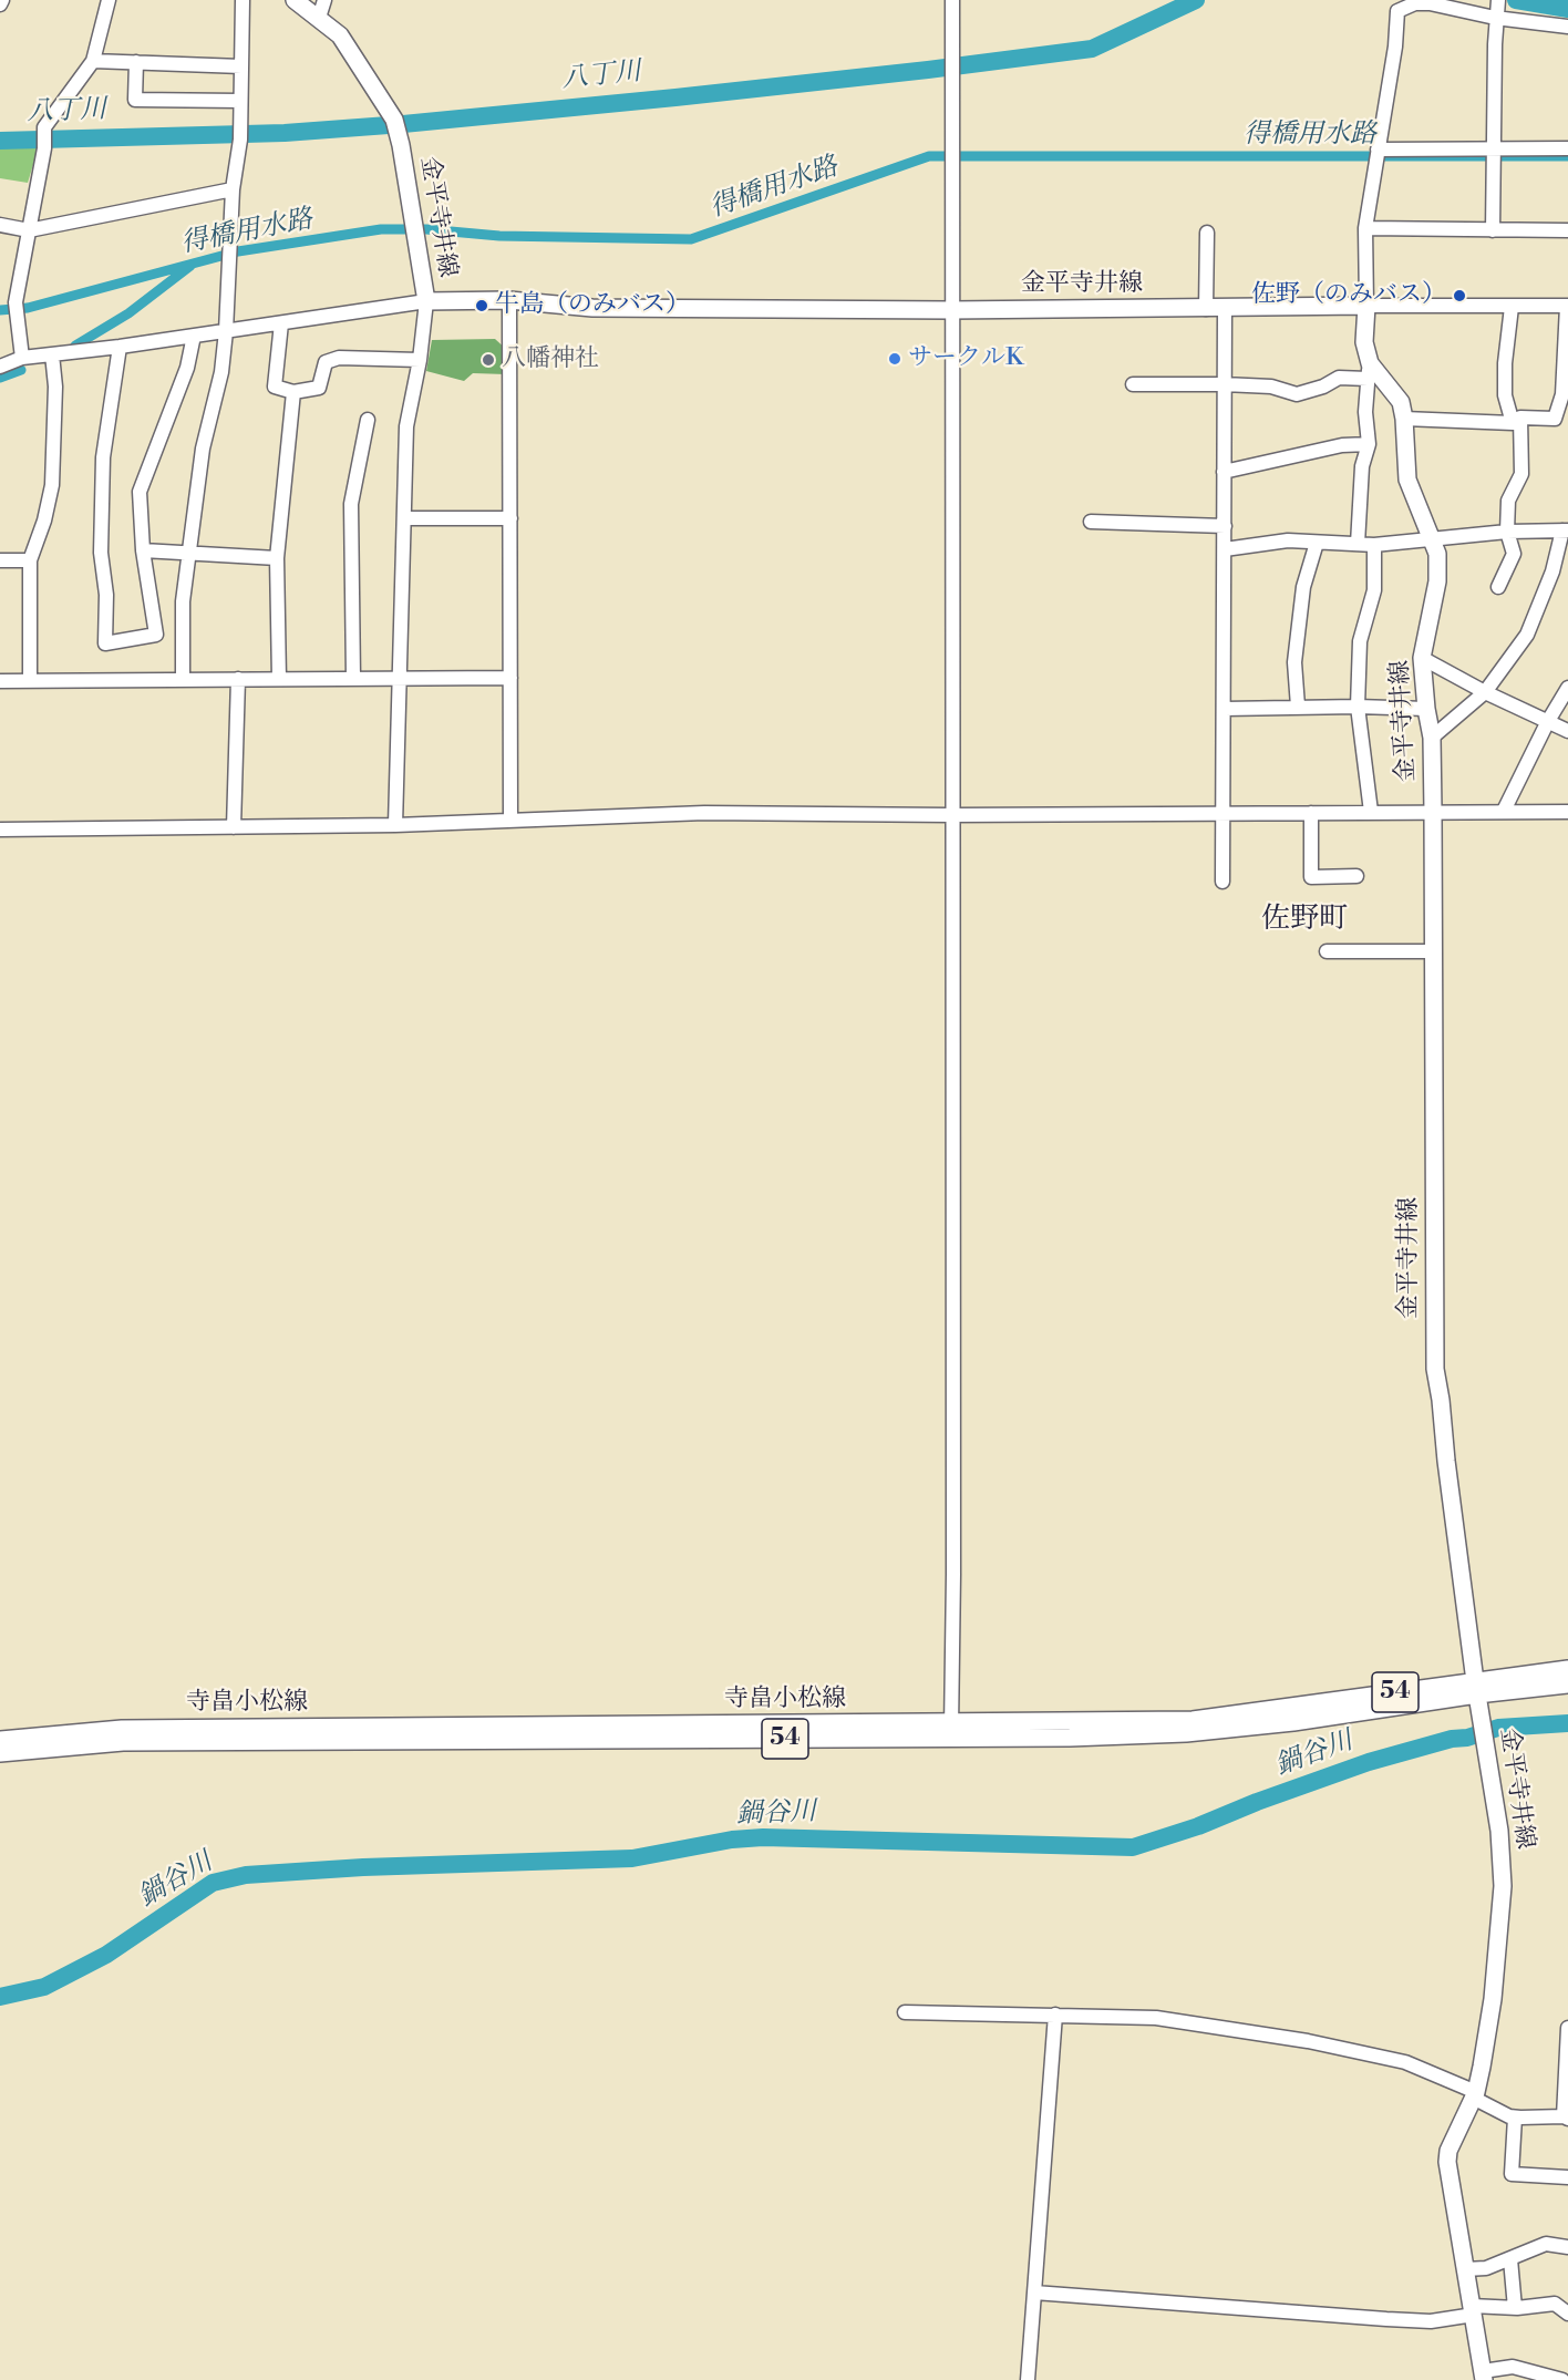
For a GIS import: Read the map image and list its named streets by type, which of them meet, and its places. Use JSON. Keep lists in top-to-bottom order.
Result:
{
  "streets": {
    "main road": ["金平寺井線", "54", "寺畠小松線"]
  },
  "crossings": [
    ["金平寺井線", "寺畠小松線"]
  ],
  "districts": ["佐野町"],
  "water": ["八丁川", "得橋用水路", "鍋谷川"],
  "places": [
    "佐野（のみバス）",
    "牛島（のみバス）",
    "サークルK",
    "八幡神社"
  ]
}
